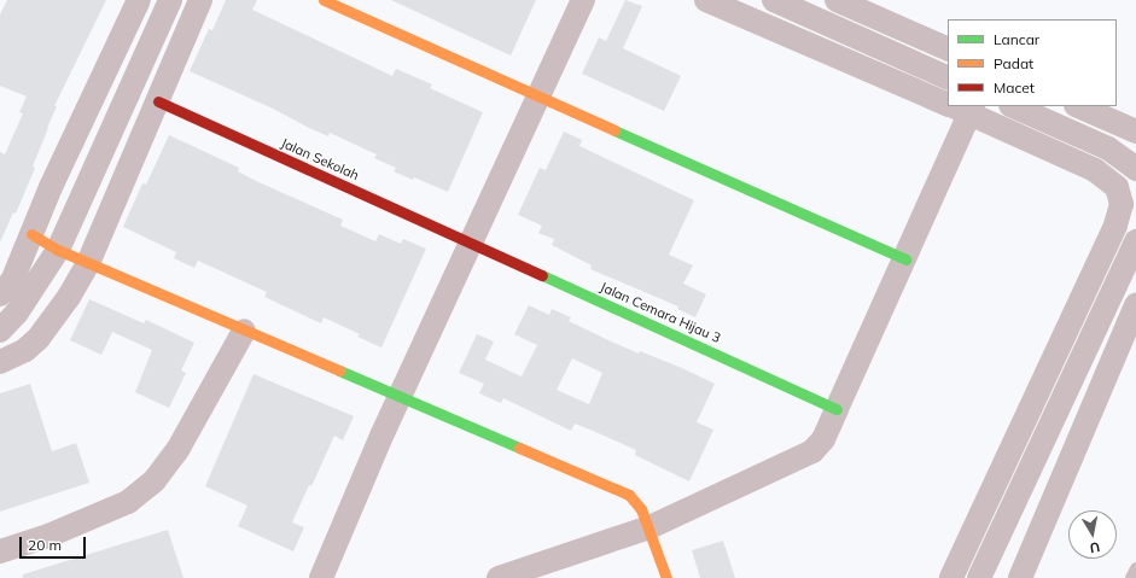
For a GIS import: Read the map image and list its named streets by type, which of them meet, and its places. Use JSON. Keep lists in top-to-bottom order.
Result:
{
  "streets": {
    "street": ["Jalan Sekolah", "Jalan Cemara Hijau 3"]
  },
  "crossings": [
    ["Jalan Sekolah", "Jalan Cemara Hijau 3"]
  ],
  "legend": ["Lancar", "Padat", "Macet"],
  "scale_bar": "20 m",
  "north": "bottom"
}
